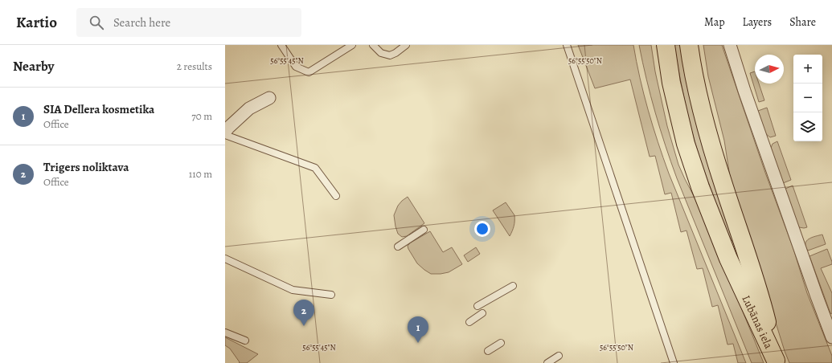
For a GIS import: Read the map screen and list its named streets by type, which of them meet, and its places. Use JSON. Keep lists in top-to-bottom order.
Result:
{
  "streets": {
    "highway": ["Lubānas iela"]
  },
  "north": "right",
  "page": {
    "header": "Kartio",
    "search": "Search here",
    "nav": ["Map", "Layers", "Share"],
    "heading": ["Nearby", "2 results"],
    "map_buttons": ["+", "−"],
    "list": [
      {
        "mark": "1",
        "name": "SIA Dellera kosmetika",
        "note": "Office",
        "value": "70 m"
      },
      {
        "mark": "2",
        "name": "Trigers noliktava",
        "note": "Office",
        "value": "110 m"
      }
    ],
    "pins": ["2", "1"]
  },
  "coordinates": ["56°55'45\"N", "56°55'50\"N"]
}
